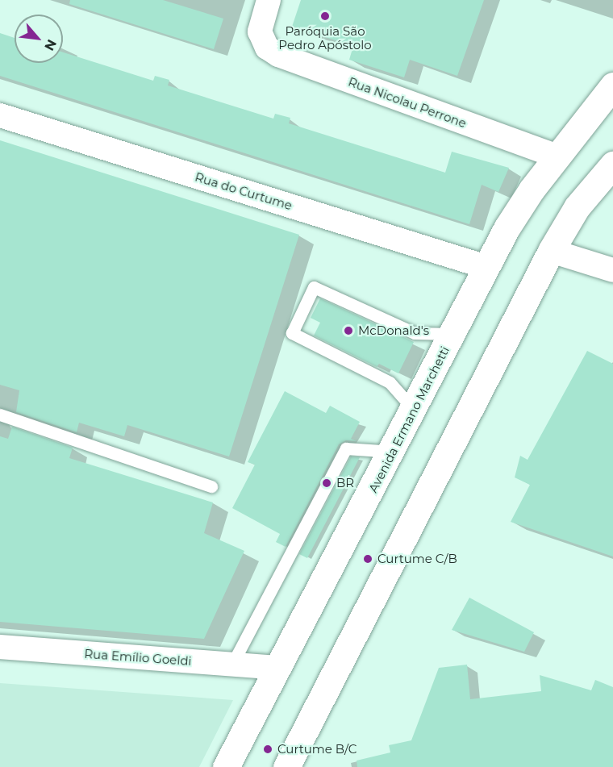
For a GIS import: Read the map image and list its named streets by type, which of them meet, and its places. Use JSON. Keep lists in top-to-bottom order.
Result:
{
  "streets": {
    "main road": ["Avenida Ermano Marchetti"],
    "street": ["Rua Nicolau Perrone", "Rua do Curtume", "Rua Emílio Goeldi"]
  },
  "crossings": [
    ["Rua Nicolau Perrone", "Avenida Ermano Marchetti"],
    ["Rua do Curtume", "Avenida Ermano Marchetti"],
    ["Avenida Ermano Marchetti", "Rua Emílio Goeldi"]
  ],
  "places": [
    "Paróquia São Pedro Apóstolo",
    "McDonald's",
    "BR",
    "Curtume C/B",
    "Curtume B/C"
  ],
  "north": "bottom right"
}
